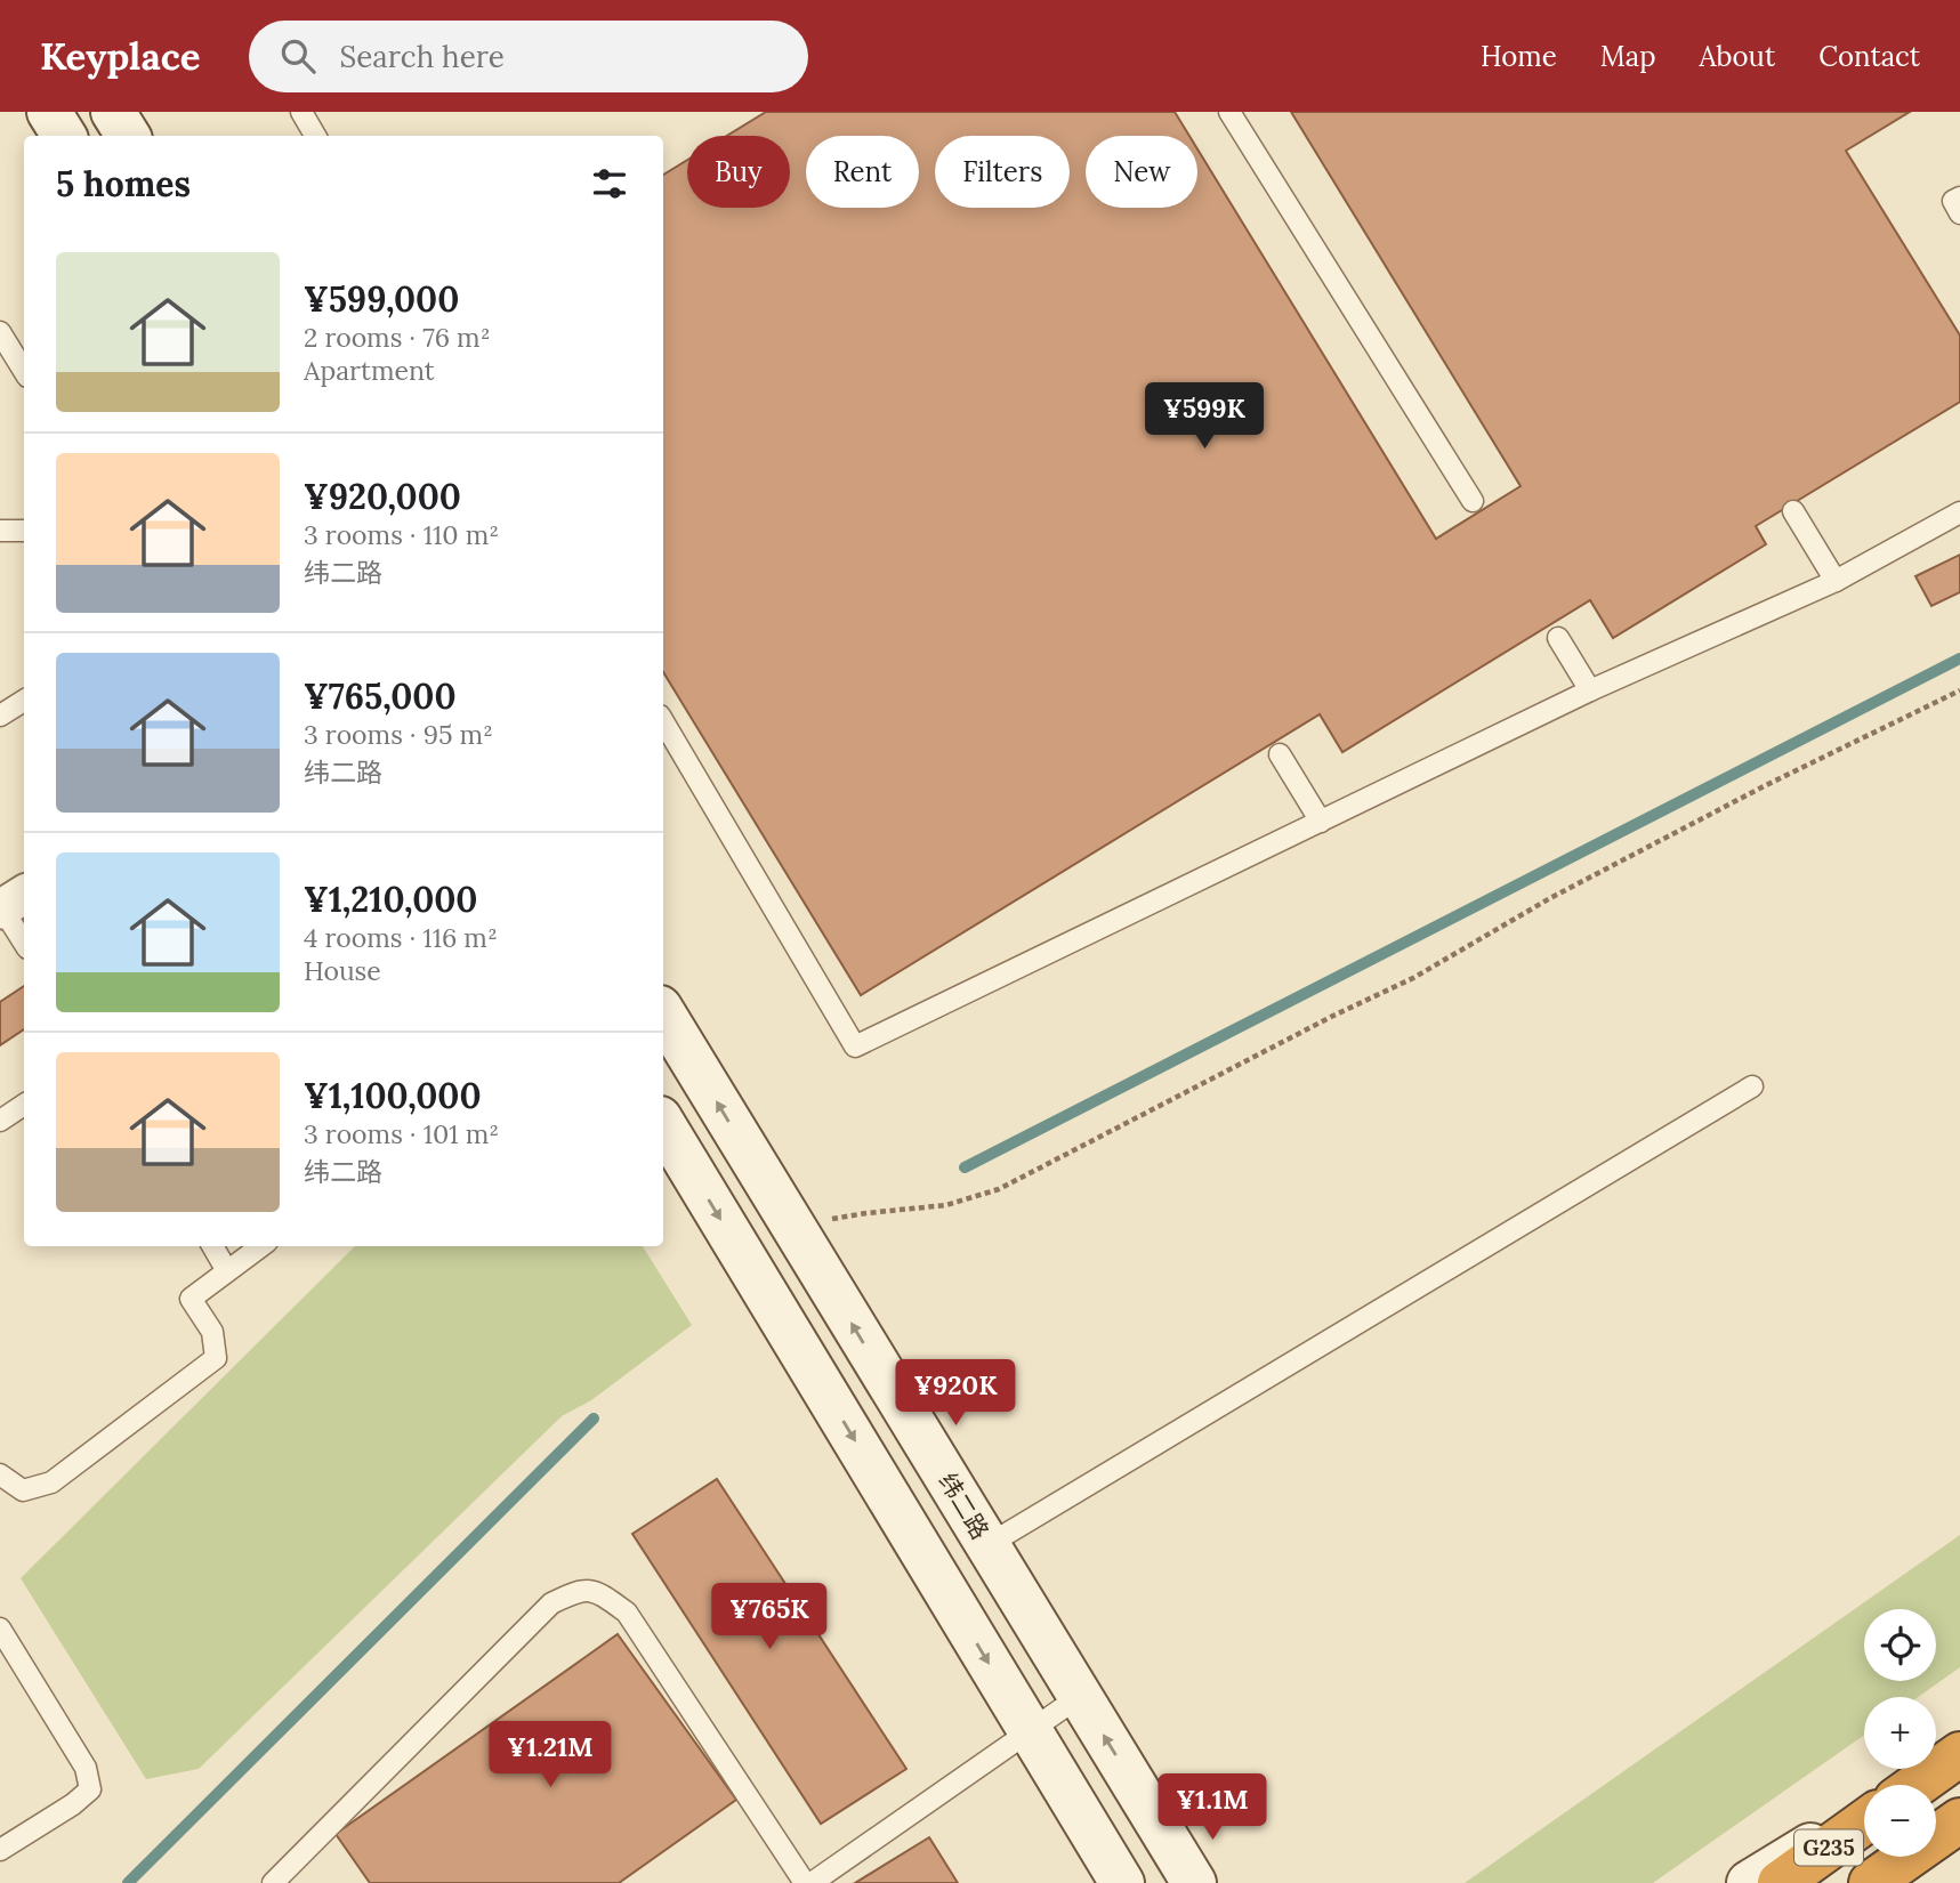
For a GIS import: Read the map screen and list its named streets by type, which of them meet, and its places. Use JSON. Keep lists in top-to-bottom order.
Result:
{
  "streets": {
    "highway": ["G235"],
    "street": ["纬二路"]
  },
  "page": {
    "header": "Keyplace",
    "search": "Search here",
    "nav": [
      "Home",
      "Map",
      "About",
      "Contact"
    ],
    "chip": [
      "Buy",
      "Rent",
      "Filters",
      "New"
    ],
    "heading": "5 homes",
    "list": [
      {
        "name": "¥599,000",
        "note": "2 rooms · 76 m² · Apartment"
      },
      {
        "name": "¥920,000",
        "note": "3 rooms · 110 m² · 纬二路"
      },
      {
        "name": "¥765,000",
        "note": "3 rooms · 95 m² · 纬二路"
      },
      {
        "name": "¥1,210,000",
        "note": "4 rooms · 116 m² · House"
      },
      {
        "name": "¥1,100,000",
        "note": "3 rooms · 101 m² · 纬二路"
      }
    ],
    "price": [
      "¥599K",
      "¥920K",
      "¥765K",
      "¥1.21M",
      "¥1.1M"
    ],
    "map_buttons": ["+", "−"]
  }
}
